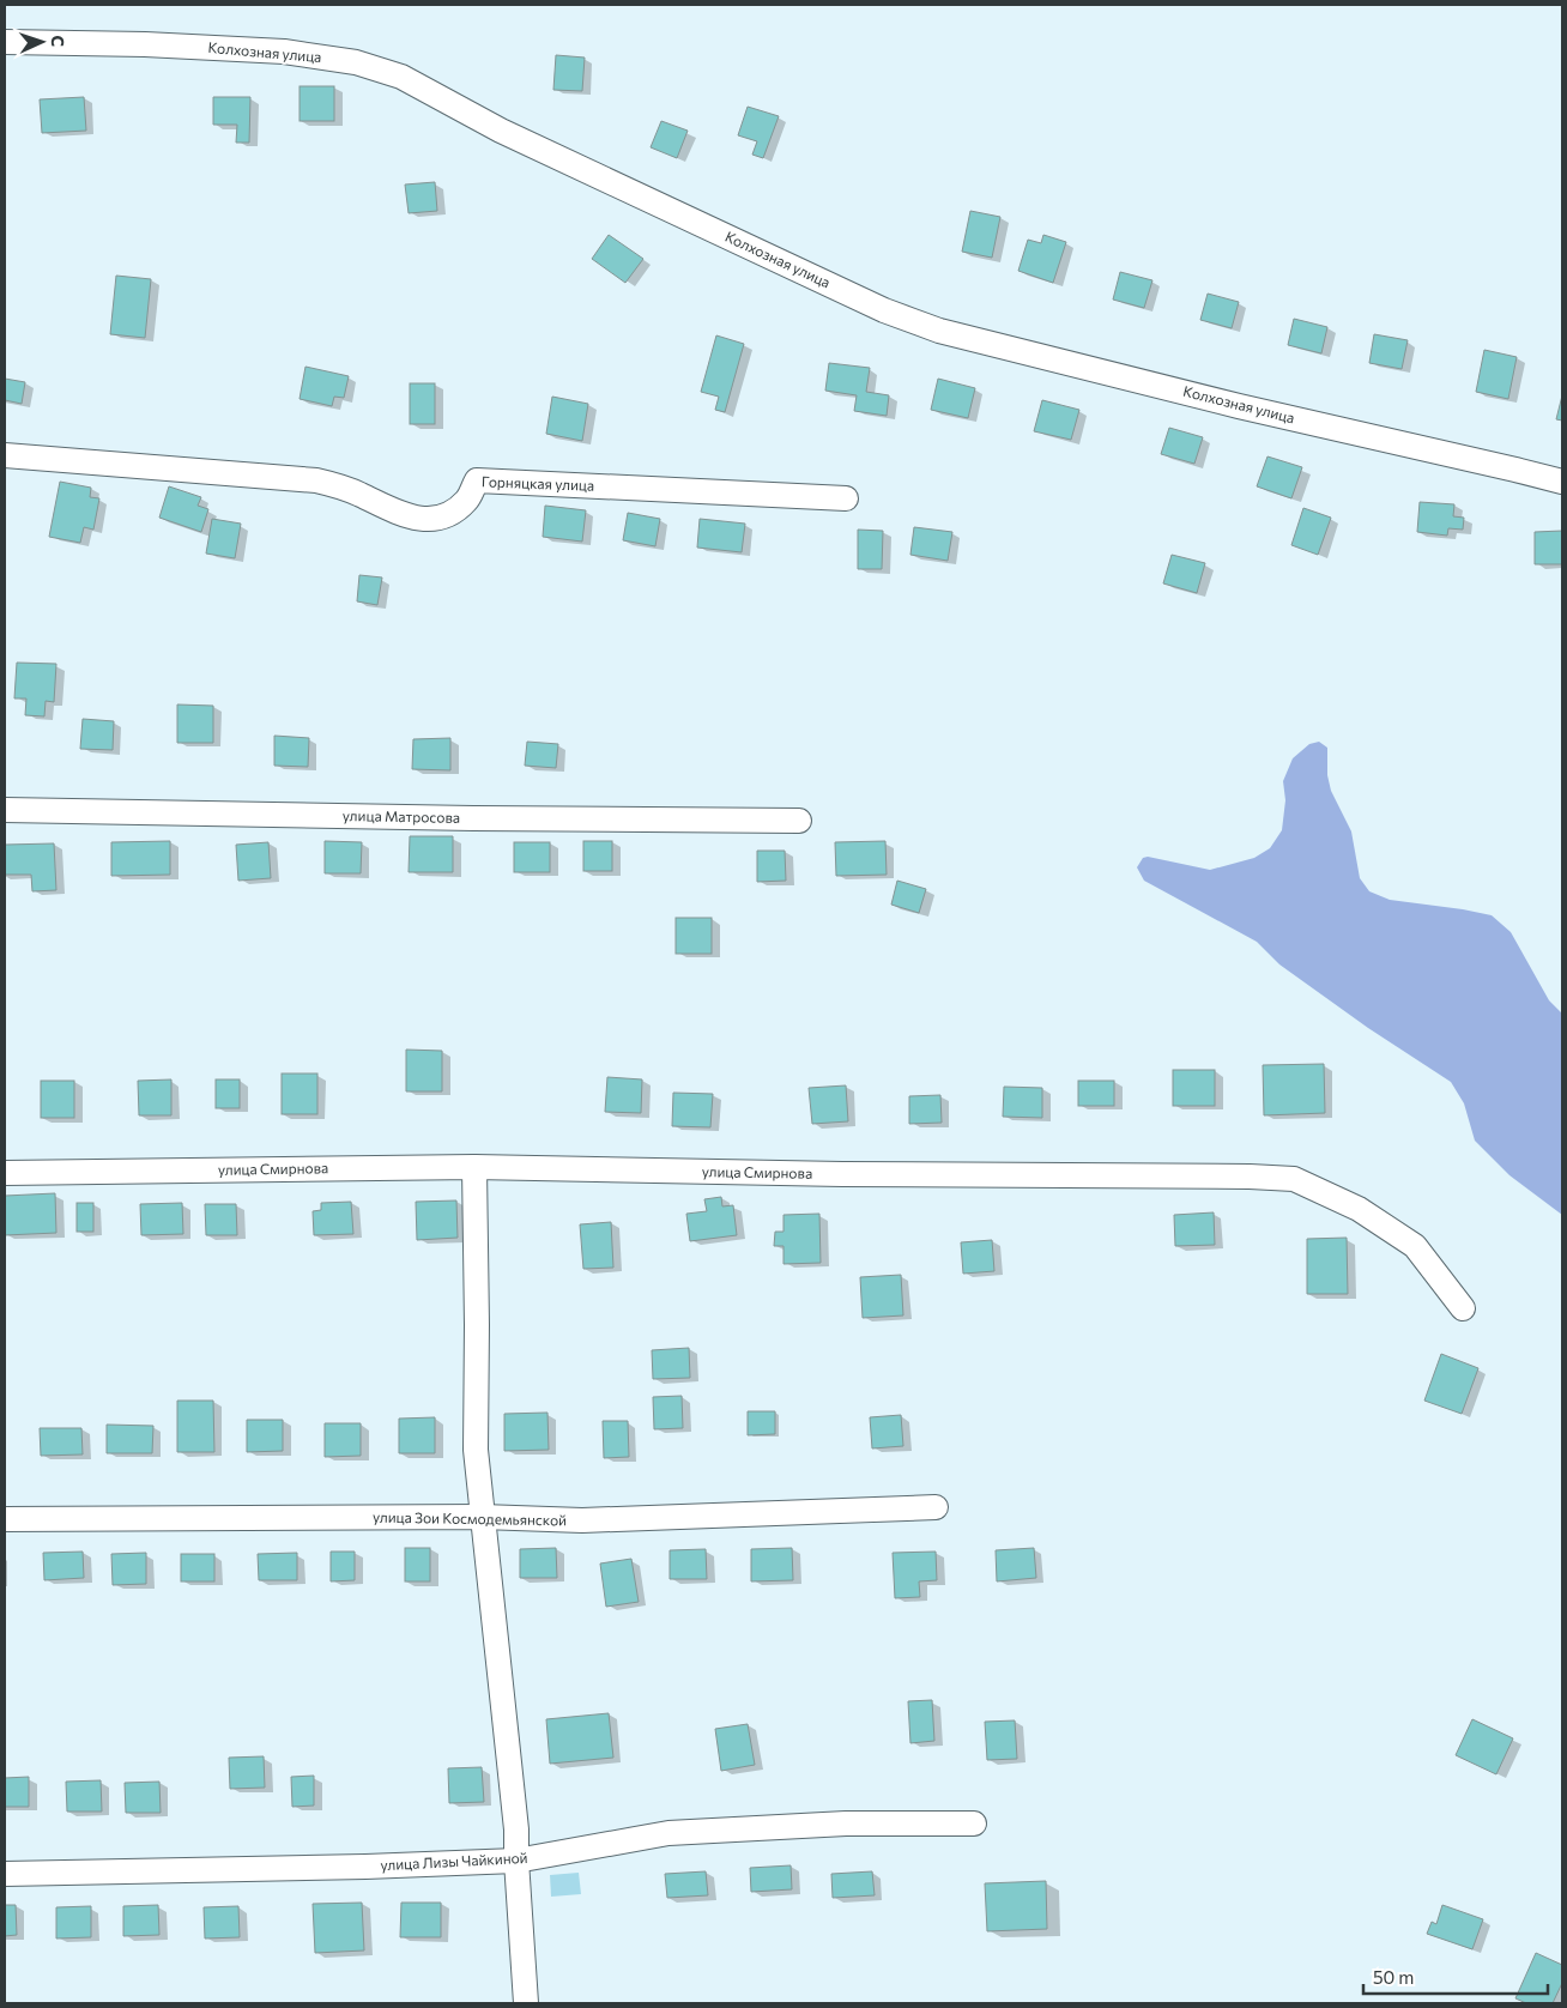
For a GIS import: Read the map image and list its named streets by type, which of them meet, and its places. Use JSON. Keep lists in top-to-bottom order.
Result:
{
  "streets": {
    "street": [
      "Колхозная улица",
      "Горняцкая улица",
      "улица Матросова",
      "улица Смирнова",
      "улица Зои Космодемьянской",
      "улица Лизы Чайкиной"
    ]
  },
  "scale_bar": "50 m",
  "north": "right"
}
